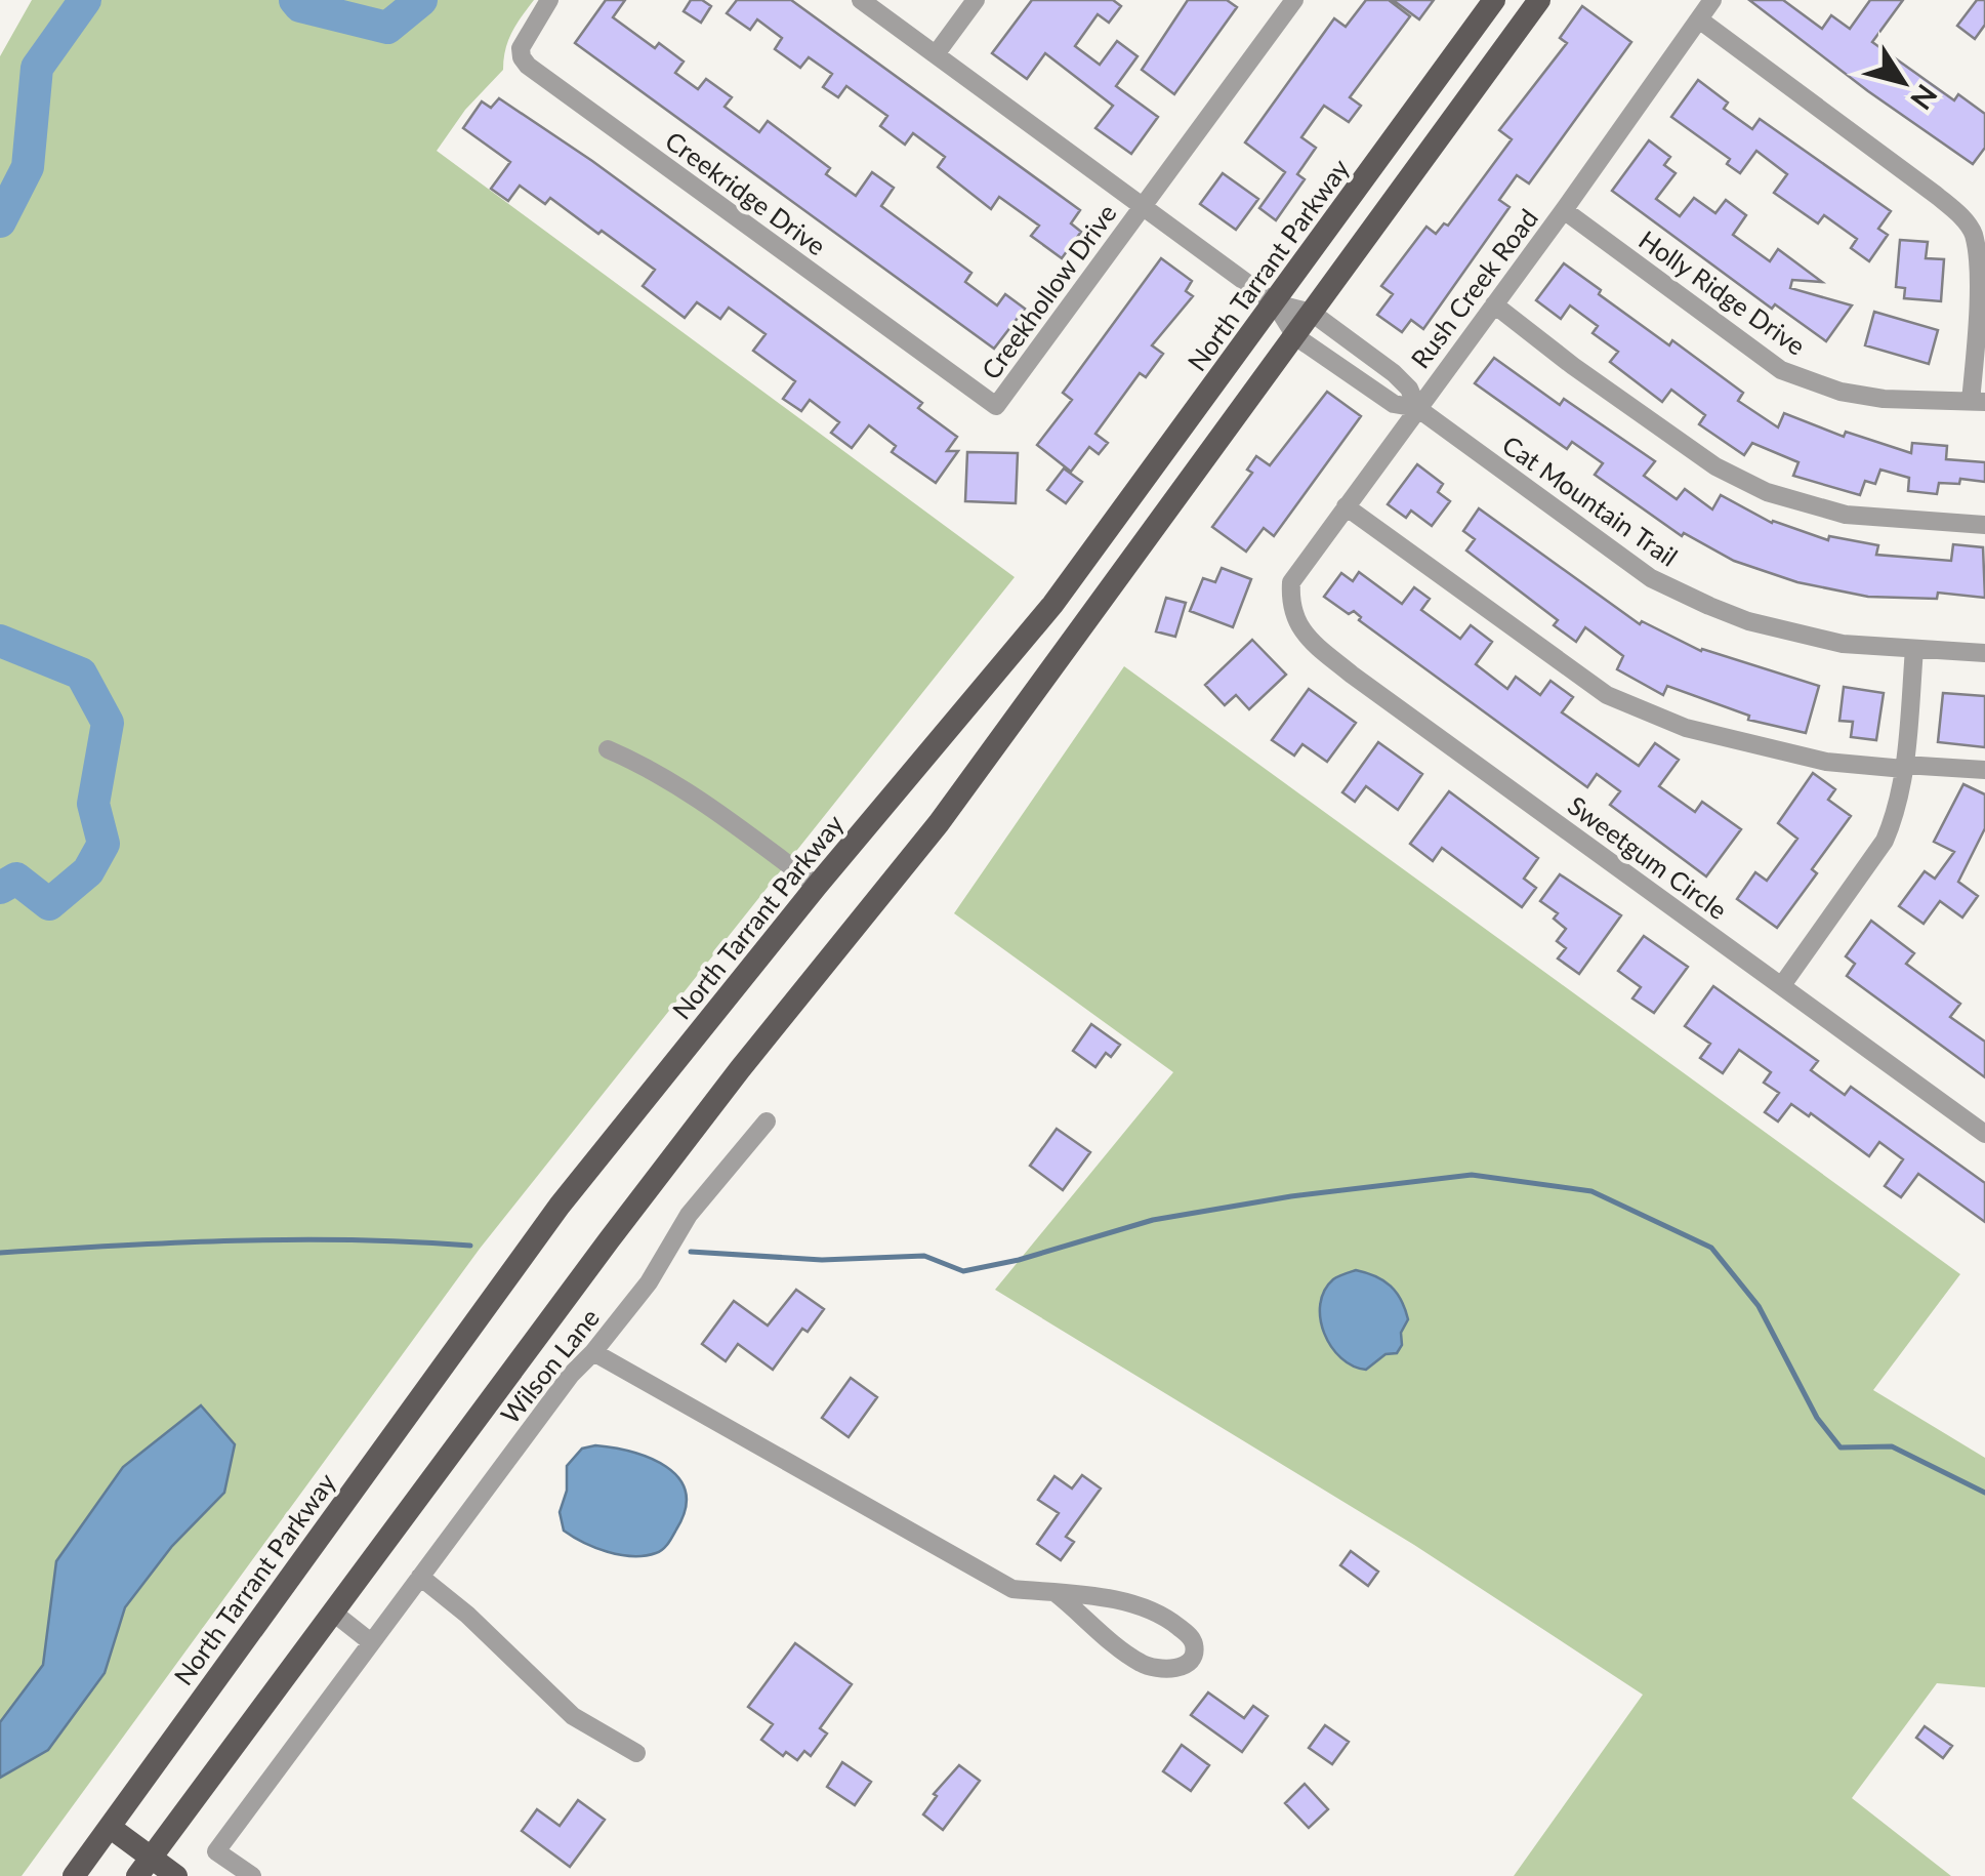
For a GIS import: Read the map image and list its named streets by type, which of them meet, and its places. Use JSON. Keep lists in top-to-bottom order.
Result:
{
  "streets": {
    "main road": ["North Tarrant Parkway"],
    "street": [
      "Creekridge Drive",
      "Rush Creek Road",
      "Creekhollow Drive",
      "Holly Ridge Drive",
      "Cat Mountain Trail",
      "Sweetgum Circle",
      "Wilson Lane"
    ]
  },
  "crossings": [
    ["Creekridge Drive", "Creekhollow Drive"],
    ["North Tarrant Parkway", "Cat Mountain Trail"],
    ["Rush Creek Road", "Holly Ridge Drive"],
    ["Rush Creek Road", "Cat Mountain Trail"],
    ["Rush Creek Road", "Sweetgum Circle"],
    ["Creekhollow Drive", "Cat Mountain Trail"]
  ],
  "north": "bottom right"
}
